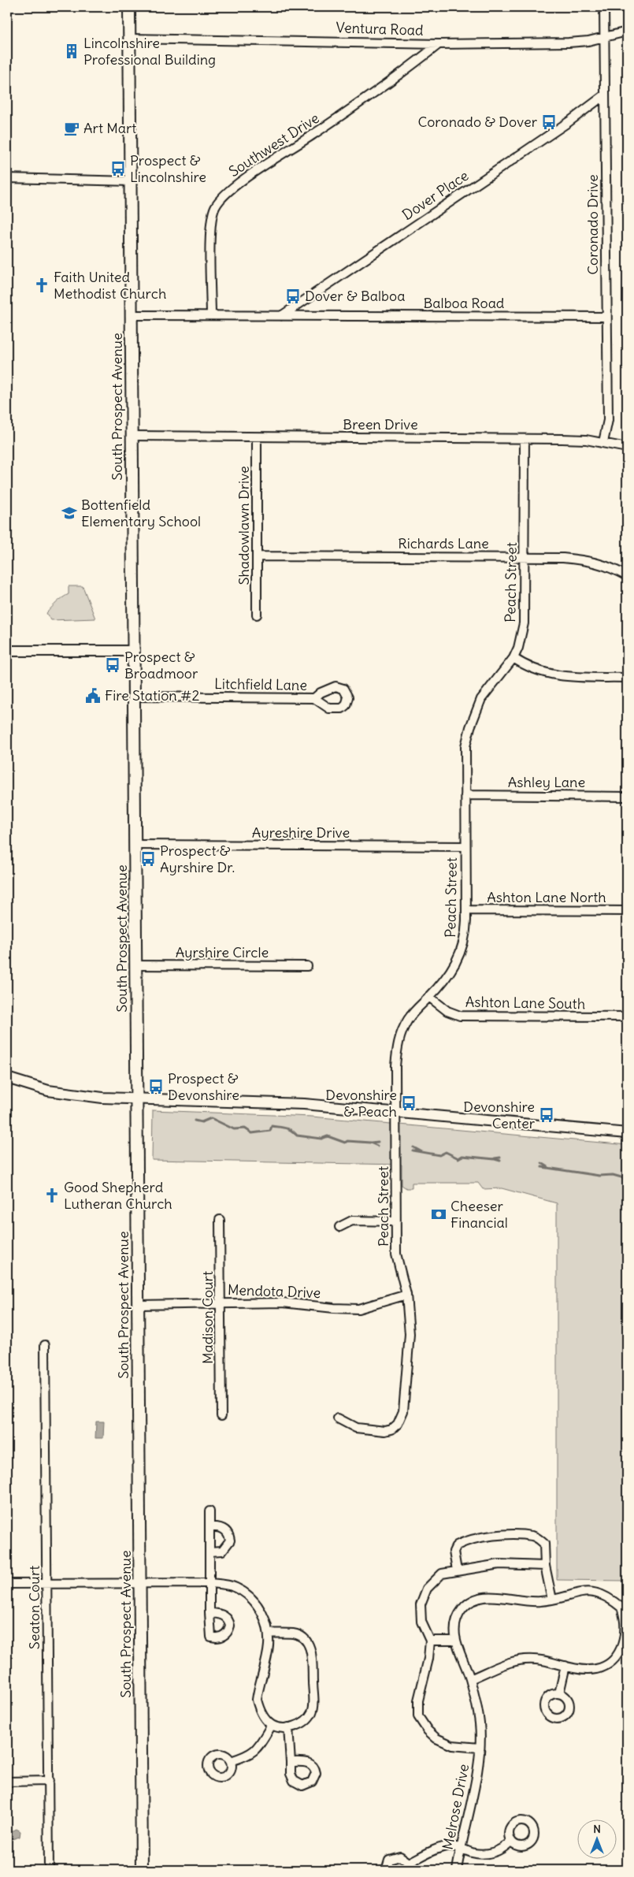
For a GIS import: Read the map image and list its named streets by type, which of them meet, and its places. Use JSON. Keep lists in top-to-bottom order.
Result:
{
  "streets": {
    "main road": ["South Prospect Avenue"],
    "street": [
      "Ventura Road",
      "Southwest Drive",
      "Dover Place",
      "Coronado Drive",
      "Balboa Road",
      "Breen Drive",
      "Shadowlawn Drive",
      "Richards Lane",
      "Peach Street",
      "Litchfield Lane",
      "Ashley Lane",
      "Ayreshire Drive",
      "Ashton Lane North",
      "Ayrshire Circle",
      "Ashton Lane South",
      "Mendota Drive",
      "Madison Court",
      "Seaton Court",
      "Melrose Drive"
    ]
  },
  "crossings": [
    ["Ventura Road", "Southwest Drive"],
    ["Ventura Road", "Coronado Drive"],
    ["Ventura Road", "South Prospect Avenue"],
    ["Southwest Drive", "Balboa Road"],
    ["Dover Place", "Coronado Drive"],
    ["Dover Place", "Balboa Road"],
    ["Coronado Drive", "Balboa Road"],
    ["Coronado Drive", "Breen Drive"],
    ["Balboa Road", "South Prospect Avenue"],
    ["South Prospect Avenue", "Breen Drive"],
    ["South Prospect Avenue", "Litchfield Lane"],
    ["South Prospect Avenue", "Ayreshire Drive"],
    ["South Prospect Avenue", "Ayrshire Circle"],
    ["South Prospect Avenue", "Mendota Drive"],
    ["Breen Drive", "Shadowlawn Drive"],
    ["Breen Drive", "Peach Street"],
    ["Shadowlawn Drive", "Richards Lane"],
    ["Richards Lane", "Peach Street"],
    ["Peach Street", "Ashley Lane"],
    ["Peach Street", "Ayreshire Drive"],
    ["Peach Street", "Ashton Lane North"],
    ["Peach Street", "Ashton Lane South"],
    ["Peach Street", "Mendota Drive"],
    ["Mendota Drive", "Madison Court"]
  ],
  "places": {
    "building": ["Lincolnshire Professional Building"],
    "bus stop": [
      "Coronado & Dover",
      "Prospect & Lincolnshire",
      "Dover & Balboa",
      "Prospect & Broadmoor",
      "Prospect & Ayrshire Dr.",
      "Prospect & Devonshire",
      "Devonshire & Peach",
      "Devonshire Center"
    ],
    "cafe": ["Art Mart"],
    "church": ["Faith United Methodist Church", "Good Shepherd Lutheran Church"],
    "school or university": ["Bottenfield Elementary School"],
    "public building": ["Fire Station #2"],
    "bank": ["Cheeser Financial"]
  },
  "north": "top"
}
